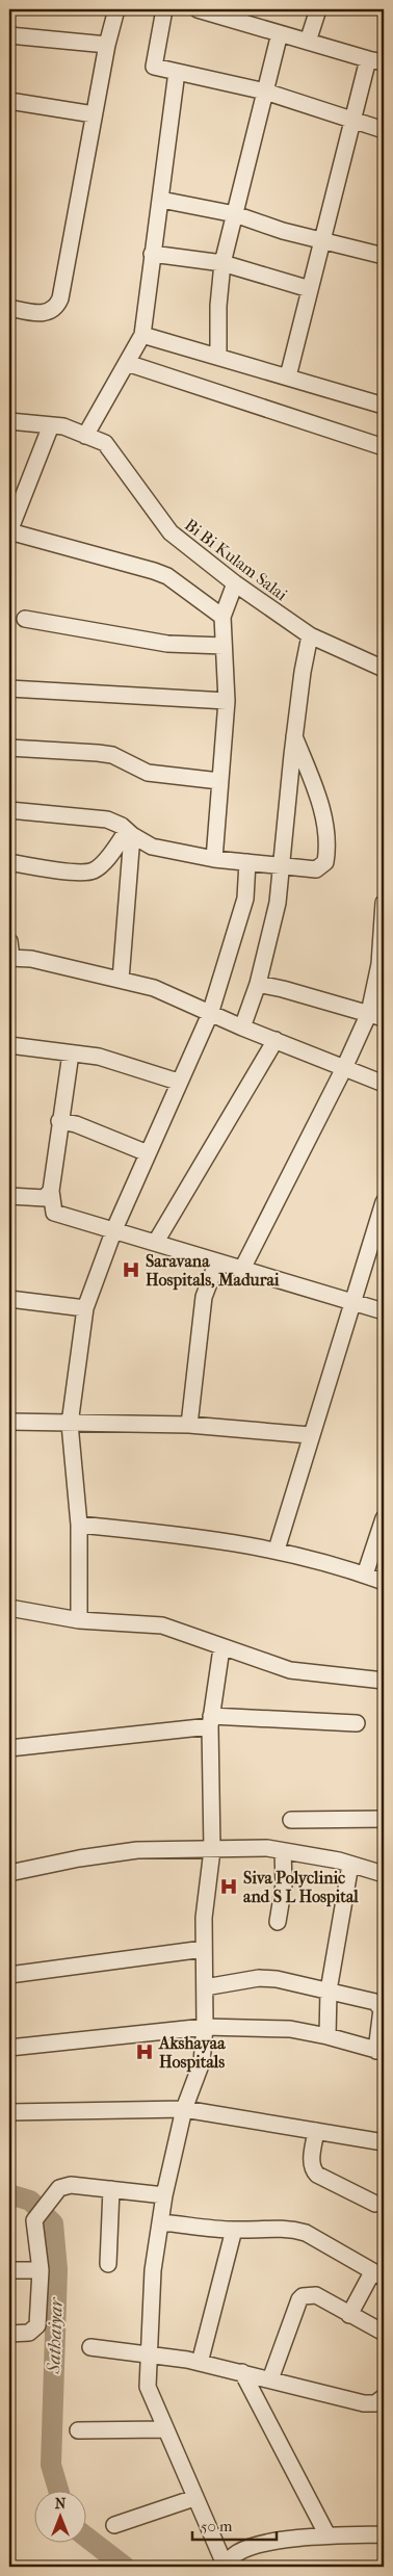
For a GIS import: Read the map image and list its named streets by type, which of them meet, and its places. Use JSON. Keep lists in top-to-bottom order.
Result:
{
  "streets": {
    "street": ["Bi Bi Kulam Salai"]
  },
  "water": ["Sathaiyar"],
  "places": {
    "hospital": ["Saravana Hospitals, Madurai", "Siva Polyclinic and S L Hospital", "Akshayaa Hospitals"]
  },
  "scale_bar": "50 m",
  "north": "top"
}
